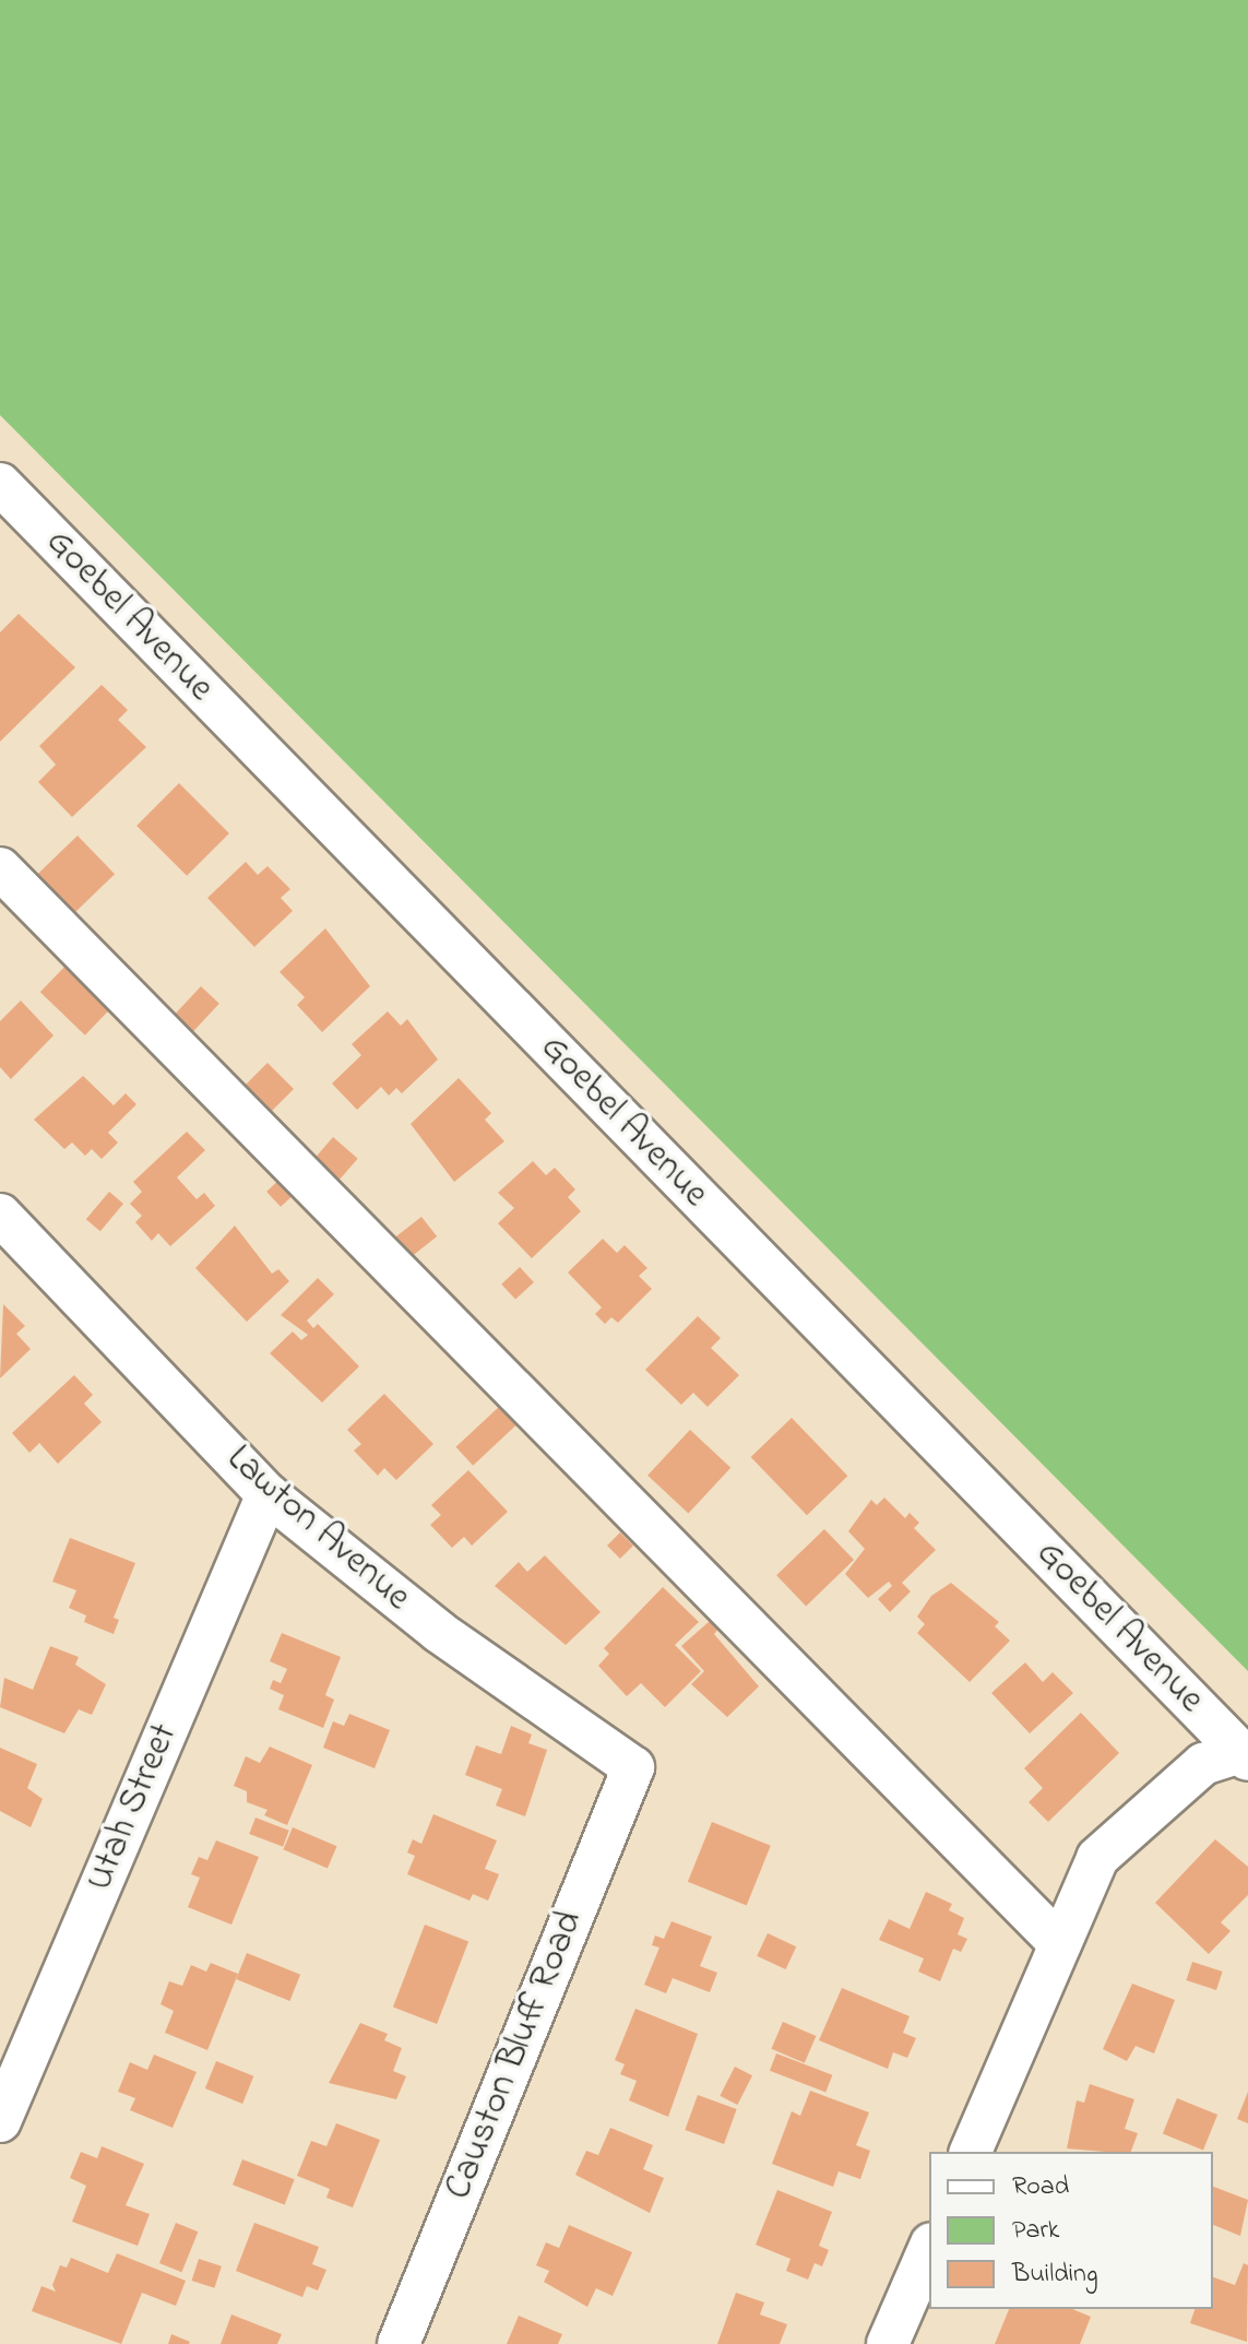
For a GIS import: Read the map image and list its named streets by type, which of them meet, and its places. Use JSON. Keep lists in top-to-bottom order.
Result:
{
  "streets": {
    "street": [
      "Goebel Avenue",
      "Lawton Avenue",
      "Utah Street",
      "Causton Bluff Road"
    ]
  },
  "crossings": [
    ["Lawton Avenue", "Utah Street"],
    ["Lawton Avenue", "Causton Bluff Road"]
  ],
  "legend": ["Road", "Park", "Building"]
}
